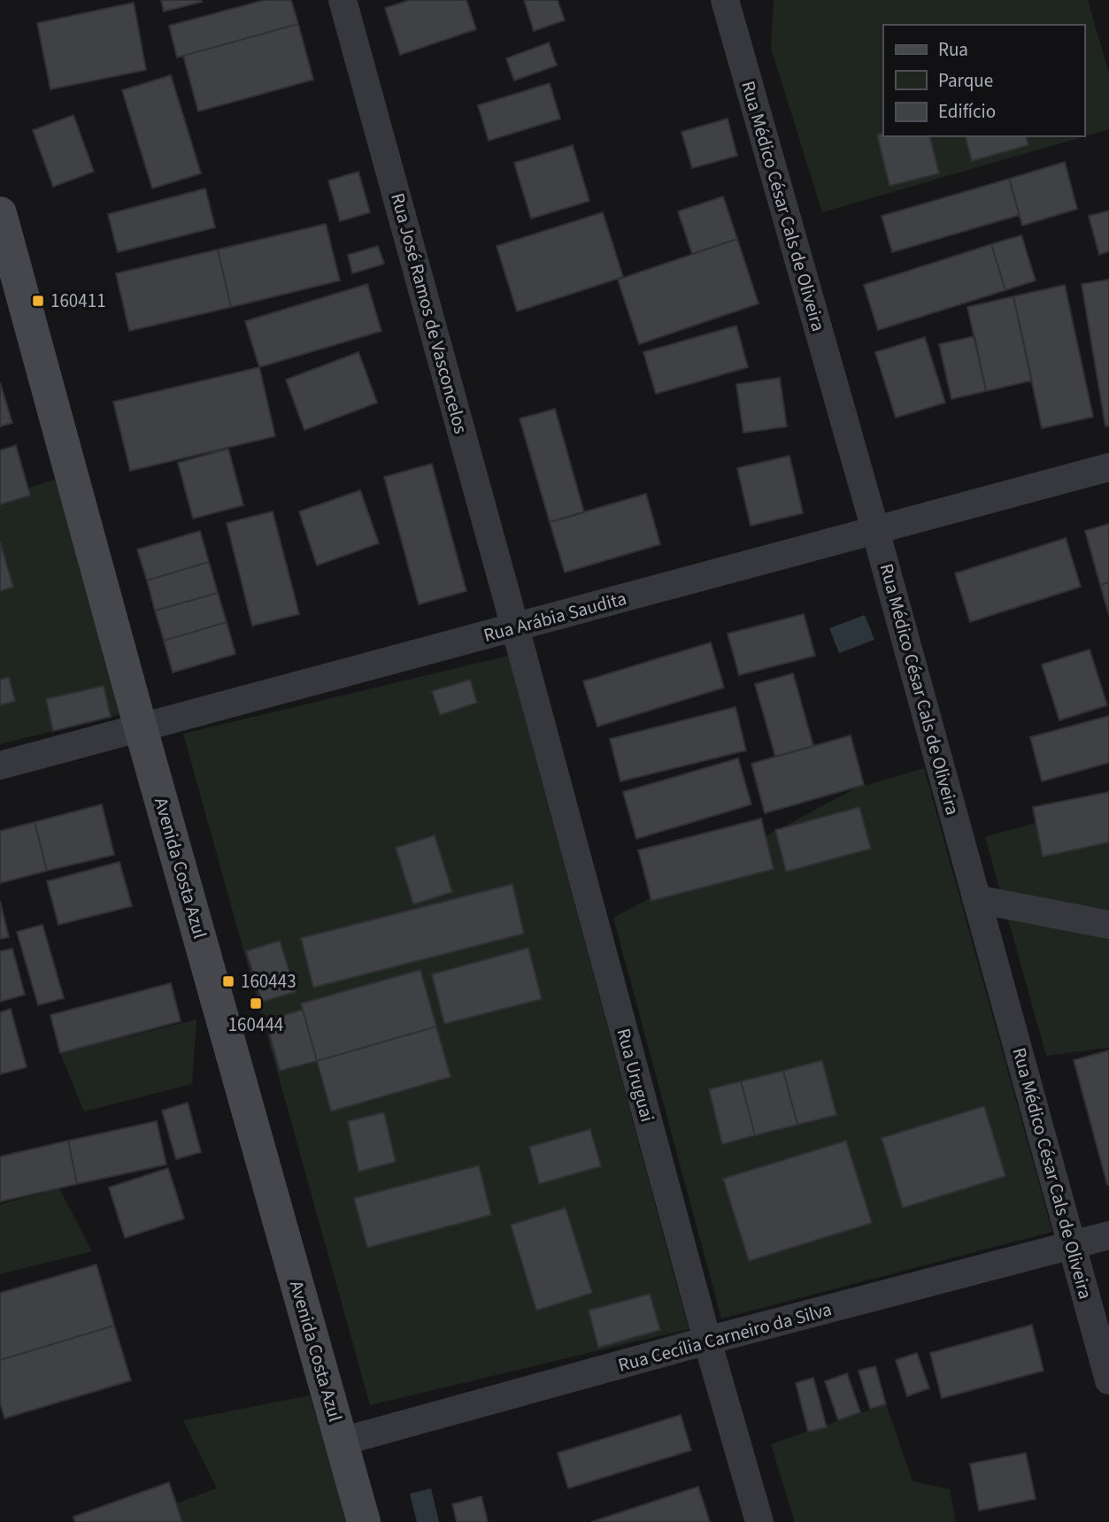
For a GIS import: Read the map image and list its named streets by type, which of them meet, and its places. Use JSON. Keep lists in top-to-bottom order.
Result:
{
  "streets": {
    "street": [
      "Rua Médico César Cals de Oliveira",
      "Rua José Ramos de Vasconcelos",
      "Rua Arábia Saudita",
      "Avenida Costa Azul",
      "Rua Uruguai",
      "Rua Cecília Carneiro da Silva"
    ]
  },
  "crossings": [
    ["Rua Médico César Cals de Oliveira", "Rua Arábia Saudita"],
    ["Rua Médico César Cals de Oliveira", "Rua Cecília Carneiro da Silva"],
    ["Rua José Ramos de Vasconcelos", "Rua Arábia Saudita"],
    ["Rua José Ramos de Vasconcelos", "Rua Uruguai"],
    ["Rua Arábia Saudita", "Avenida Costa Azul"],
    ["Rua Arábia Saudita", "Rua Uruguai"],
    ["Avenida Costa Azul", "Rua Cecília Carneiro da Silva"],
    ["Rua Uruguai", "Rua Cecília Carneiro da Silva"]
  ],
  "places": {
    "transit": ["160411", "160443", "160444"]
  },
  "legend": ["Rua", "Parque", "Edifício"]
}
